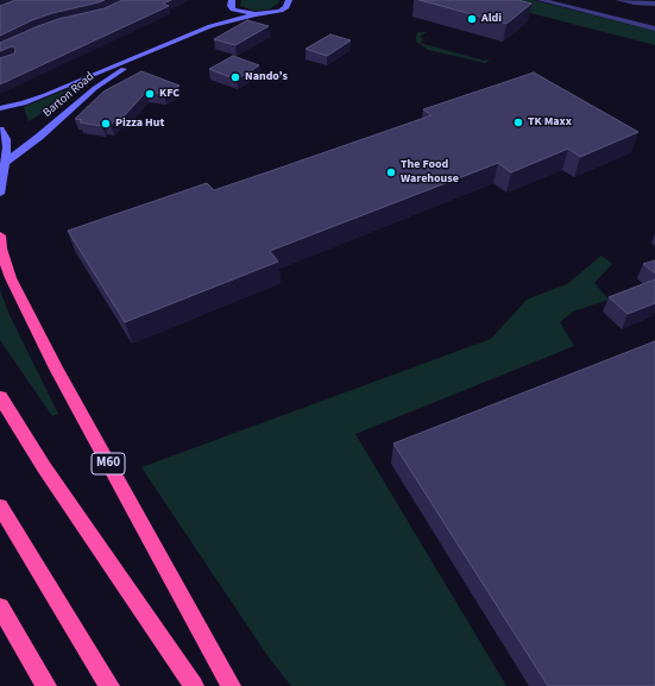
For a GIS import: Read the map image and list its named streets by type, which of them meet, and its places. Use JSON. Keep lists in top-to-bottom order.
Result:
{
  "streets": {
    "highway": ["M60"],
    "main road": ["Barton Road"]
  },
  "places": [
    "Aldi",
    "Nando's",
    "KFC",
    "TK Maxx",
    "Pizza Hut",
    "The Food Warehouse"
  ]
}
